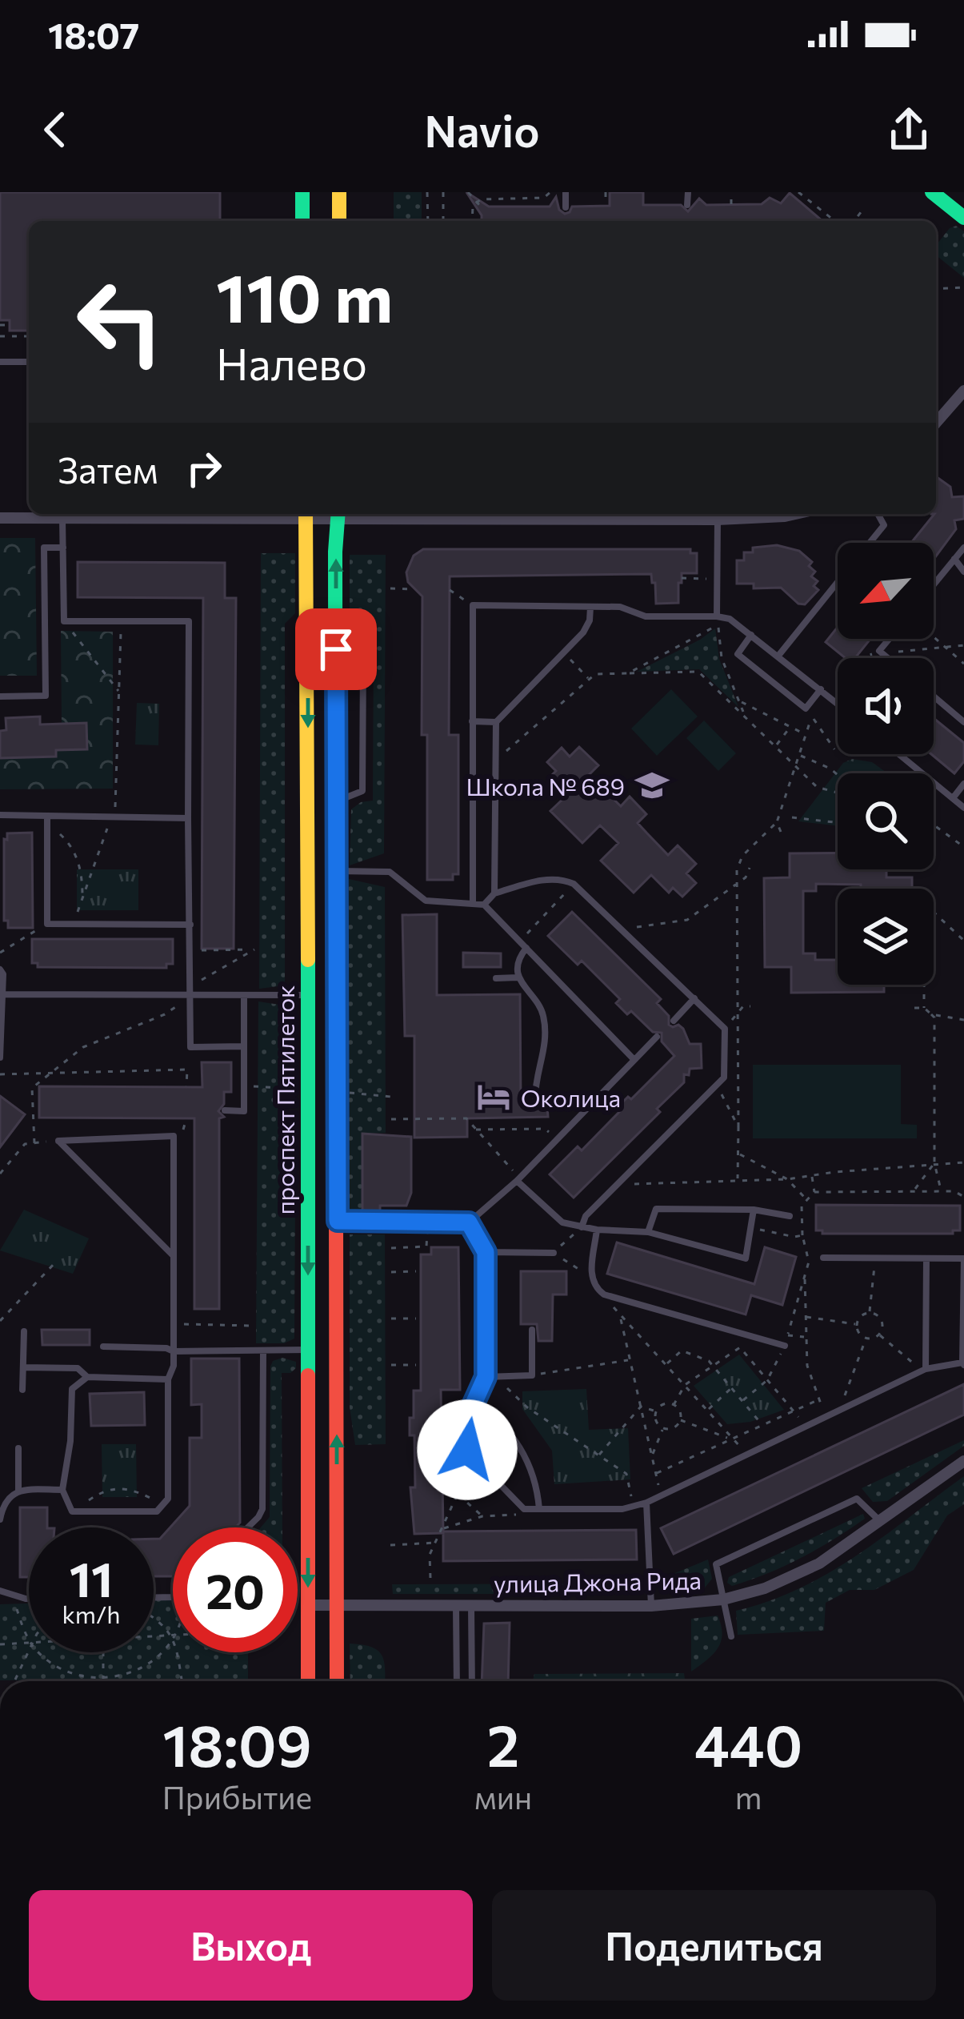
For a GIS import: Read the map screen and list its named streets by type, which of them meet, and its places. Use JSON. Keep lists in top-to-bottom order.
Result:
{
  "streets": {
    "street": ["проспект Пятилеток", "улица Джона Рида"]
  },
  "crossings": [
    ["проспект Пятилеток", "улица Джона Рида"]
  ],
  "places": {
    "school or university": ["Школа № 689"],
    "hotel": ["Околица"]
  },
  "north": "bottom left",
  "page": {
    "status": "18:07",
    "header": "Navio",
    "turn": ["110 m", "Налево"],
    "then": "Затем",
    "speed": "11 km/h",
    "limit": "20",
    "eta": [
      "18:09",
      "Прибытие",
      "2",
      "мин",
      "440",
      "m"
    ],
    "buttons": ["Выход", "Поделиться"]
  }
}
